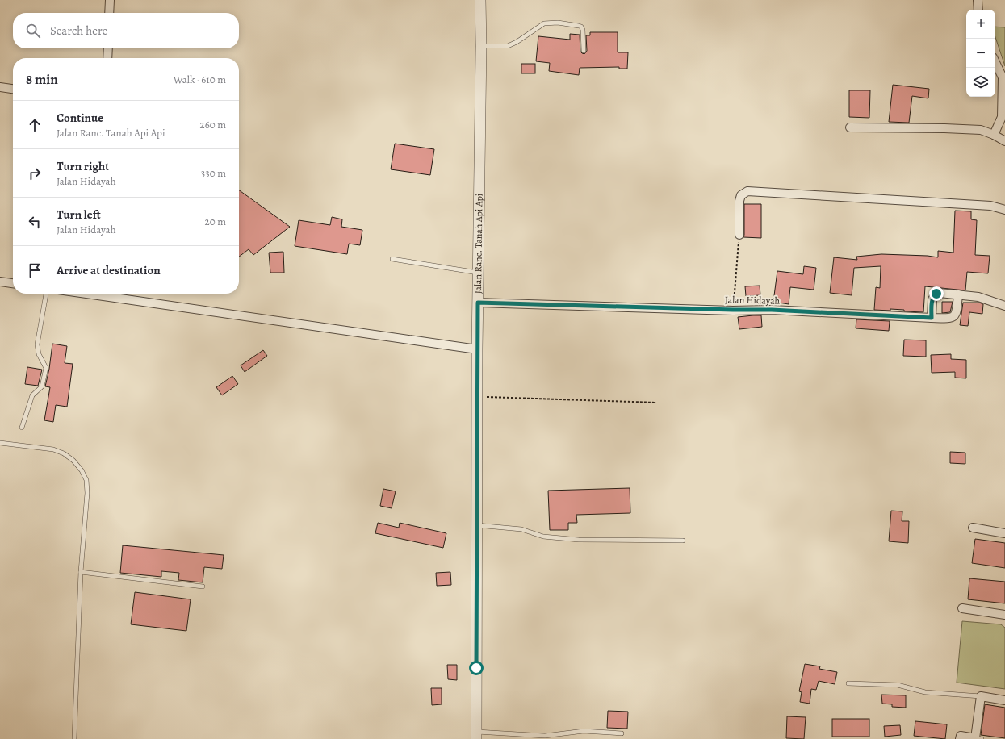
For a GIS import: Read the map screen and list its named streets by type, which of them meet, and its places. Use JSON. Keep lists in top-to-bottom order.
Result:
{
  "streets": {
    "street": ["Jalan Ranc. Tanah Api Api", "Jalan Hidayah"]
  },
  "crossings": [
    ["Jalan Ranc. Tanah Api Api", "Jalan Hidayah"]
  ],
  "page": {
    "map_buttons": ["+", "−"],
    "search": "Search here",
    "heading": ["8 min", "Walk · 610 m"],
    "list": [
      ["Continue", "Jalan Ranc. Tanah Api Api", "260 m"],
      ["Turn right", "Jalan Hidayah", "330 m"],
      ["Turn left", "Jalan Hidayah", "20 m"],
      "Arrive at destination"
    ]
  }
}
